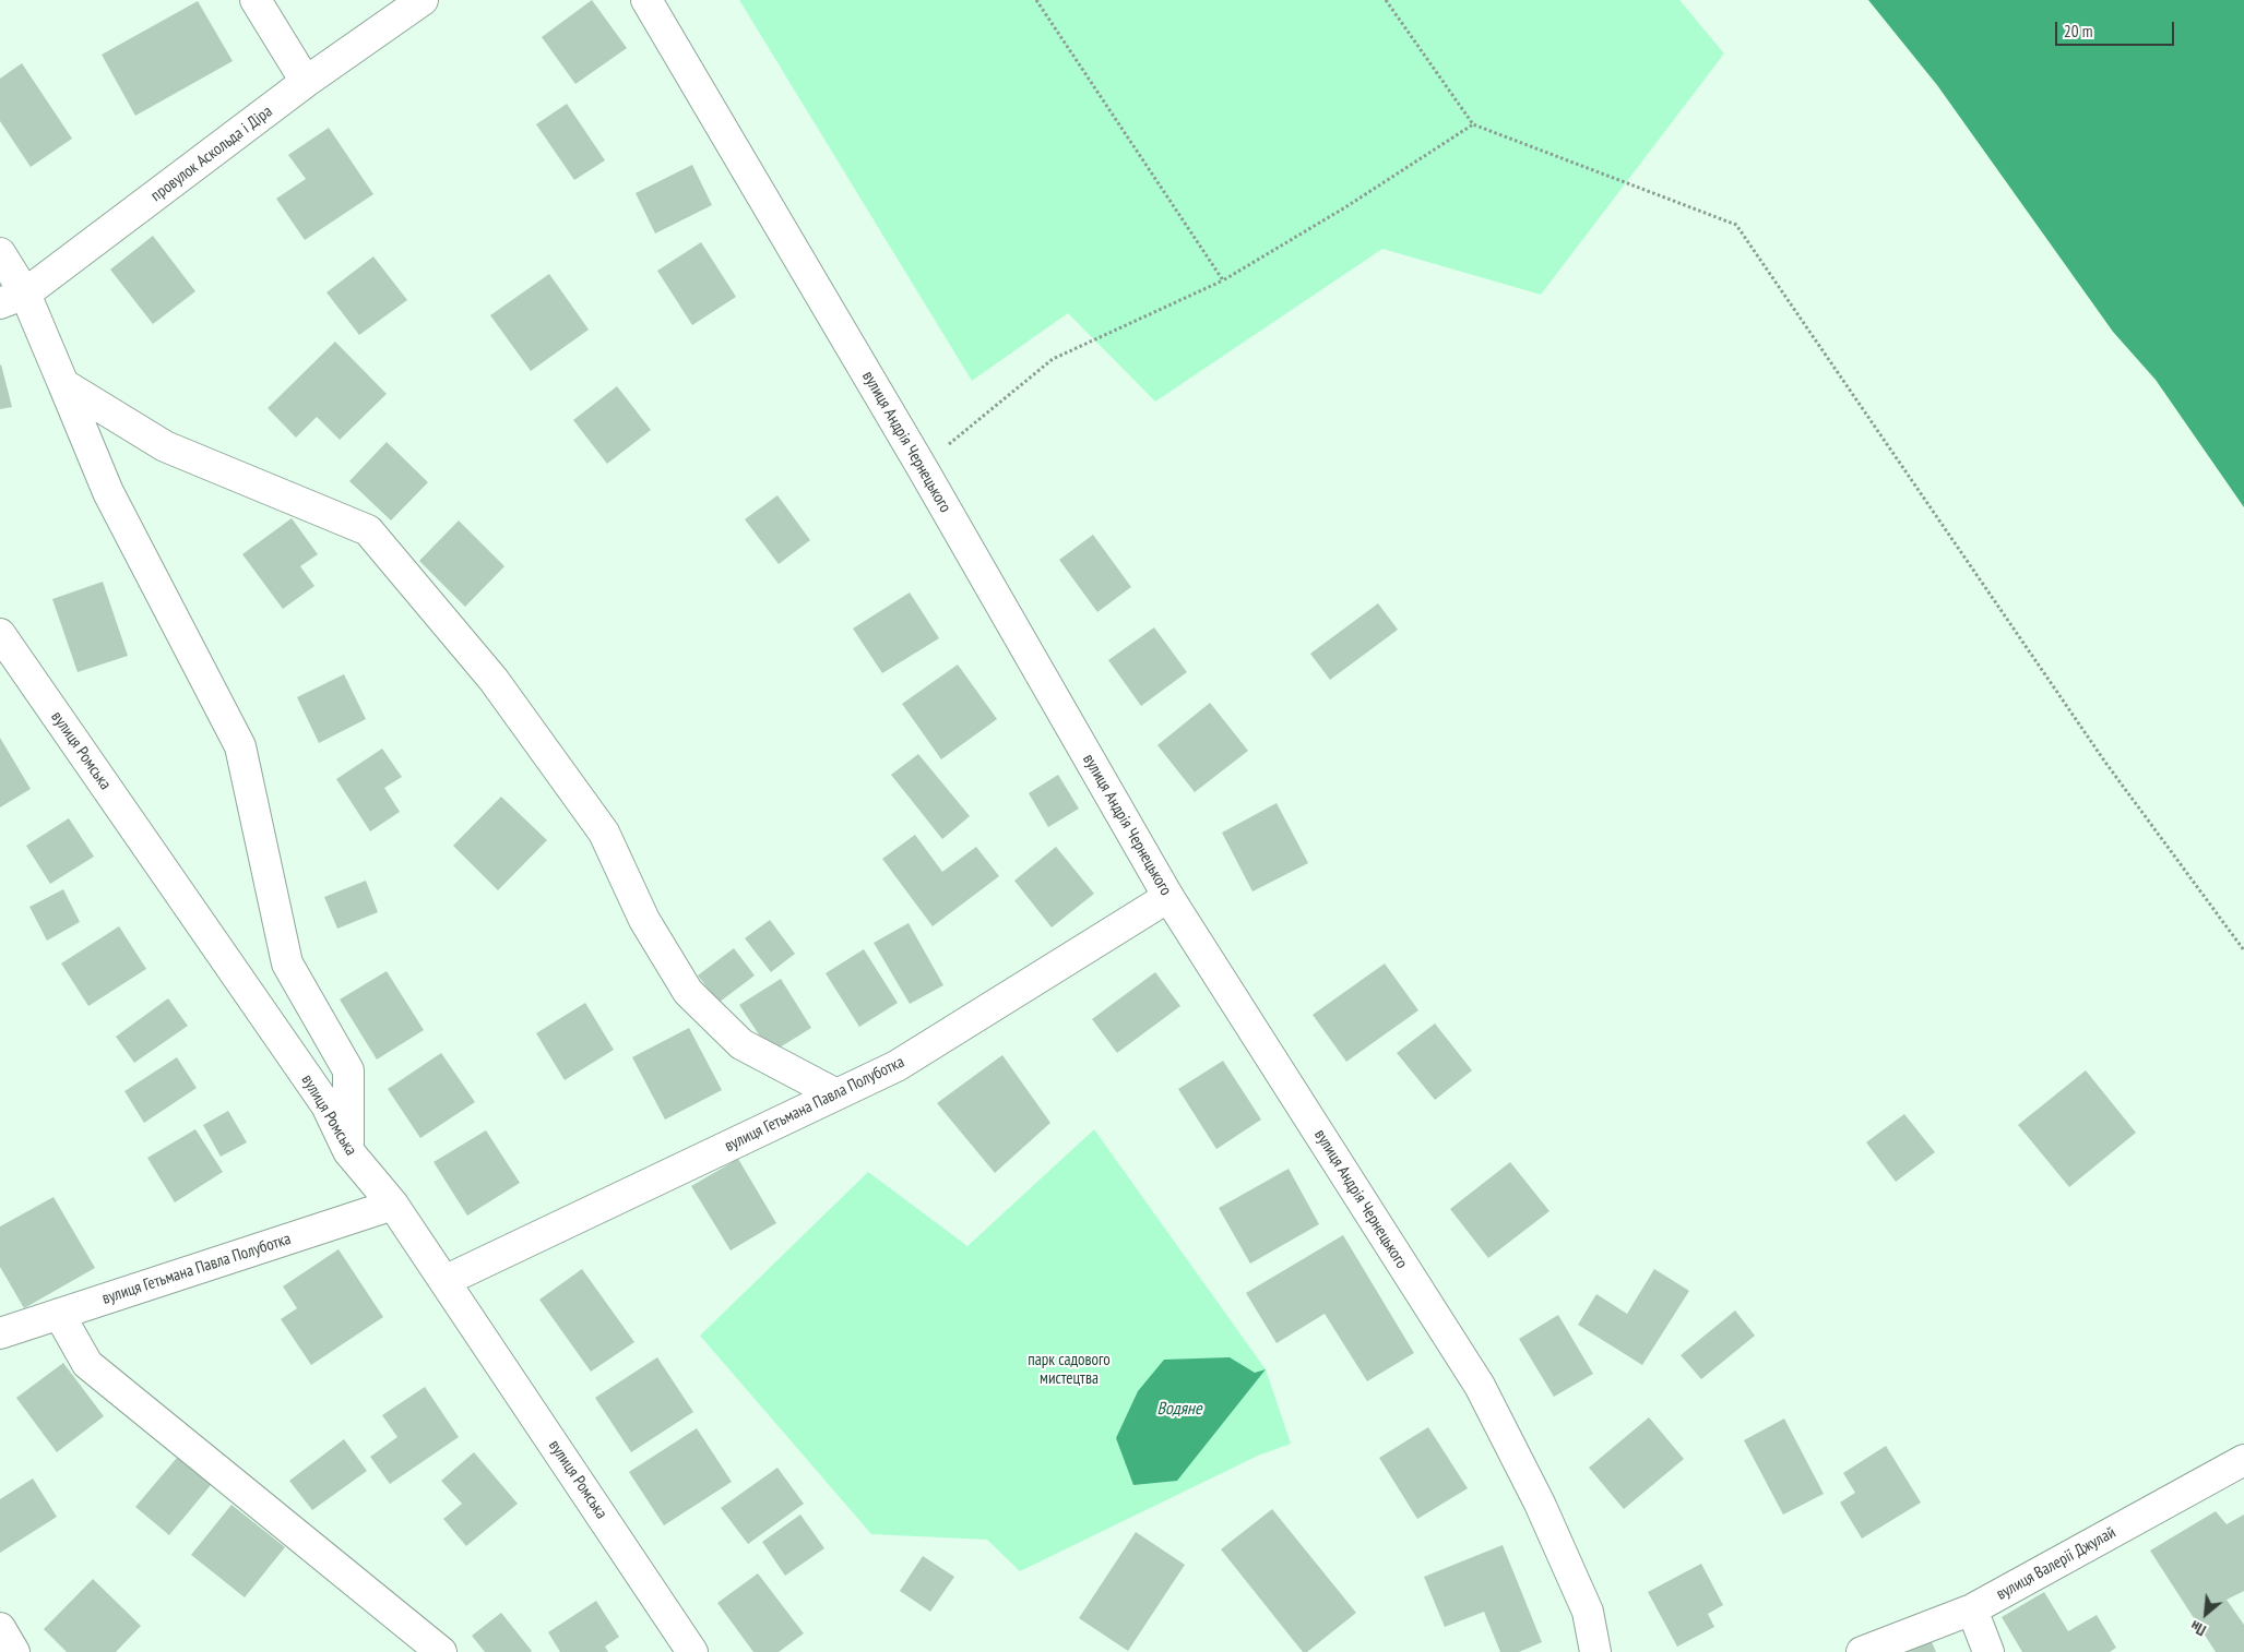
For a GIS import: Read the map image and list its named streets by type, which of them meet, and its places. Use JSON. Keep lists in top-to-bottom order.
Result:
{
  "streets": {
    "street": [
      "провулок Аскольда і Діра",
      "вулиця Андрія Чернецького",
      "вулиця Ромська",
      "вулиця Гетьмана Павла Полуботка",
      "вулиця Валерії Джулай"
    ]
  },
  "crossings": [
    ["вулиця Андрія Чернецького", "вулиця Гетьмана Павла Полуботка"],
    ["вулиця Ромська", "вулиця Гетьмана Павла Полуботка"]
  ],
  "water": ["Водяне"],
  "parks": ["парк садового мистецтва"],
  "scale_bar": "20 m",
  "north": "bottom left"
}
